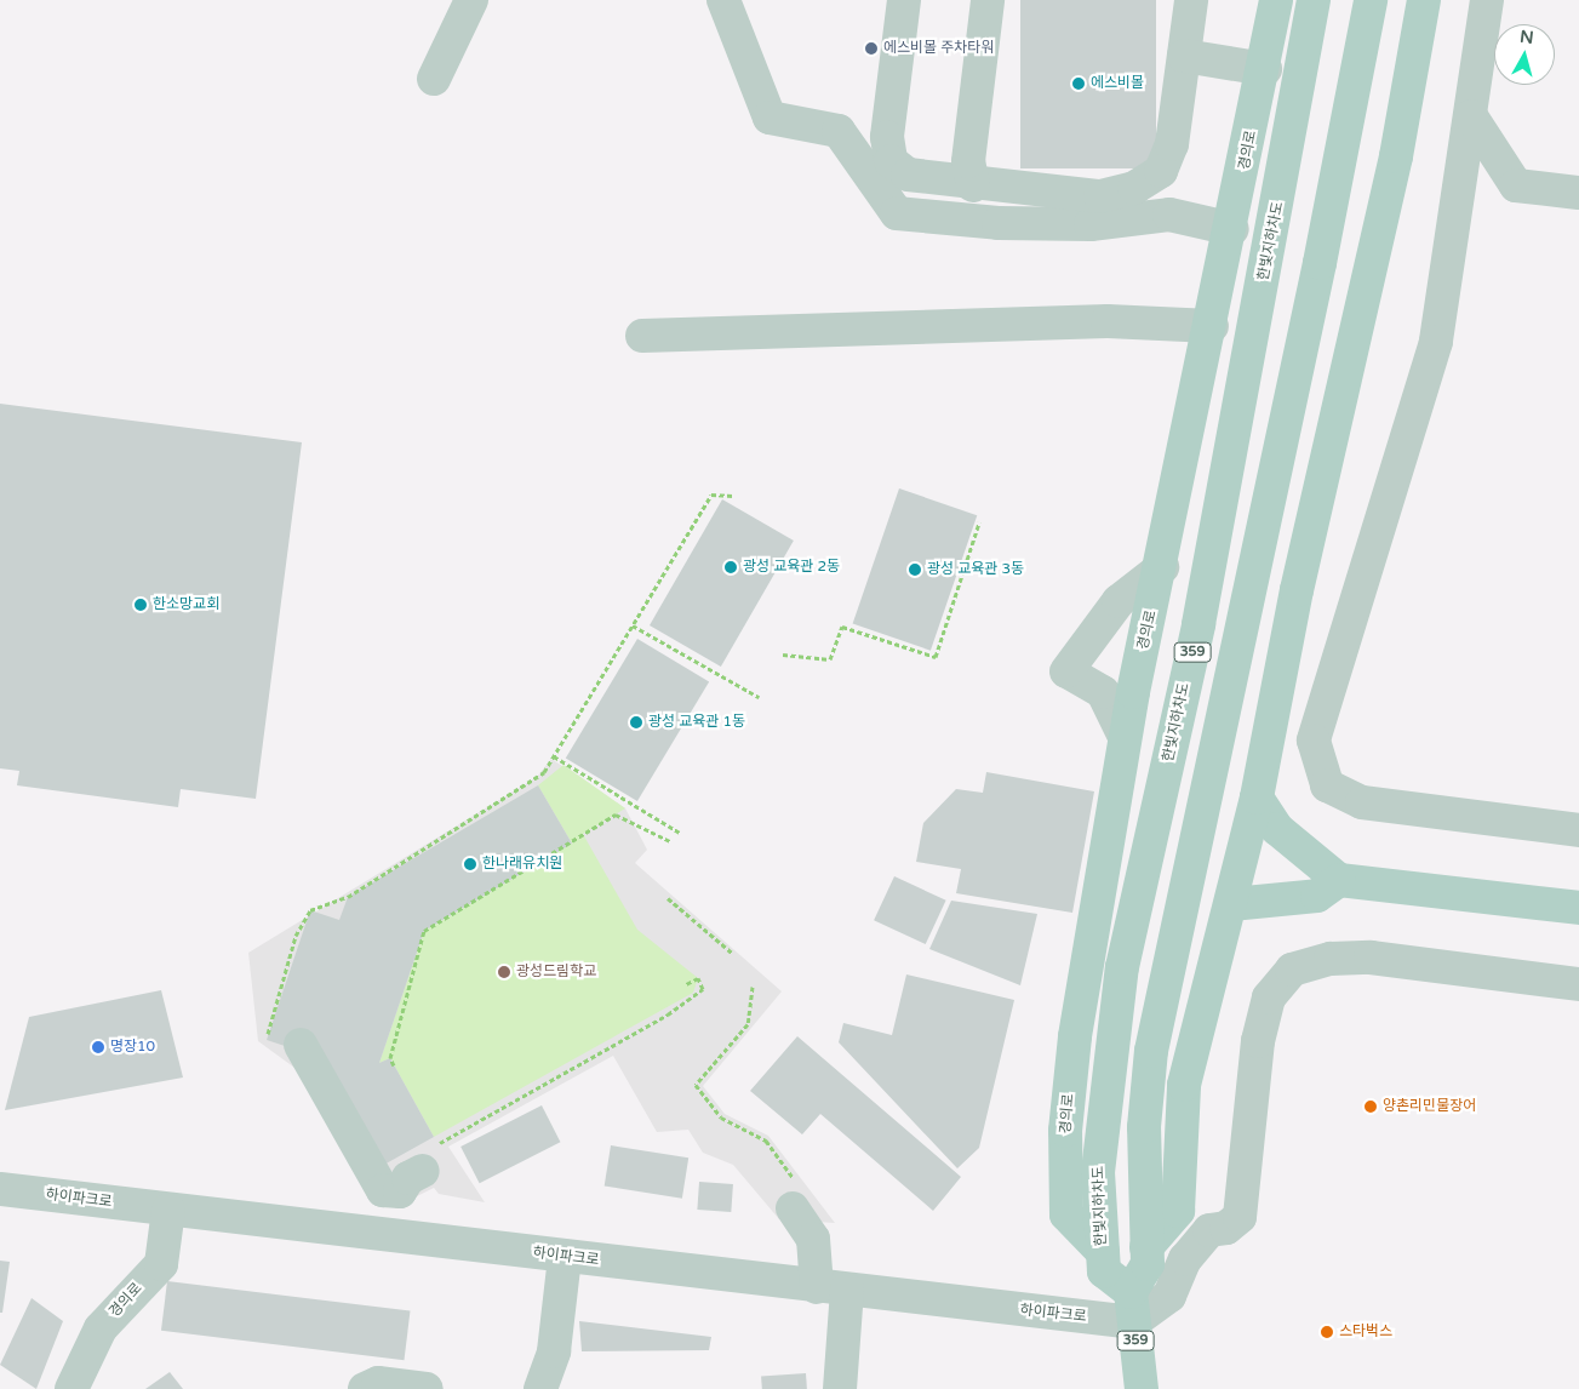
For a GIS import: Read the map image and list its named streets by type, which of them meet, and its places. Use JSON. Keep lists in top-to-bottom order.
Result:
{
  "streets": {
    "main road": ["경의로", "한빛지하차도", "359"],
    "street": ["하이파크로"]
  },
  "crossings": [
    ["경의로", "한빛지하차도"],
    ["경의로", "하이파크로"],
    ["한빛지하차도", "359"],
    ["한빛지하차도", "하이파크로"],
    ["359", "하이파크로"]
  ],
  "places": [
    "에스비몰 주차타워",
    "에스비몰",
    "광성 교육관 2동",
    "광성 교육관 3동",
    "한소망교회",
    "광성 교육관 1동",
    "한나래유치원",
    "광성드림학교",
    "명장10",
    "양촌리민물장어",
    "스타벅스"
  ],
  "north": "top"
}
